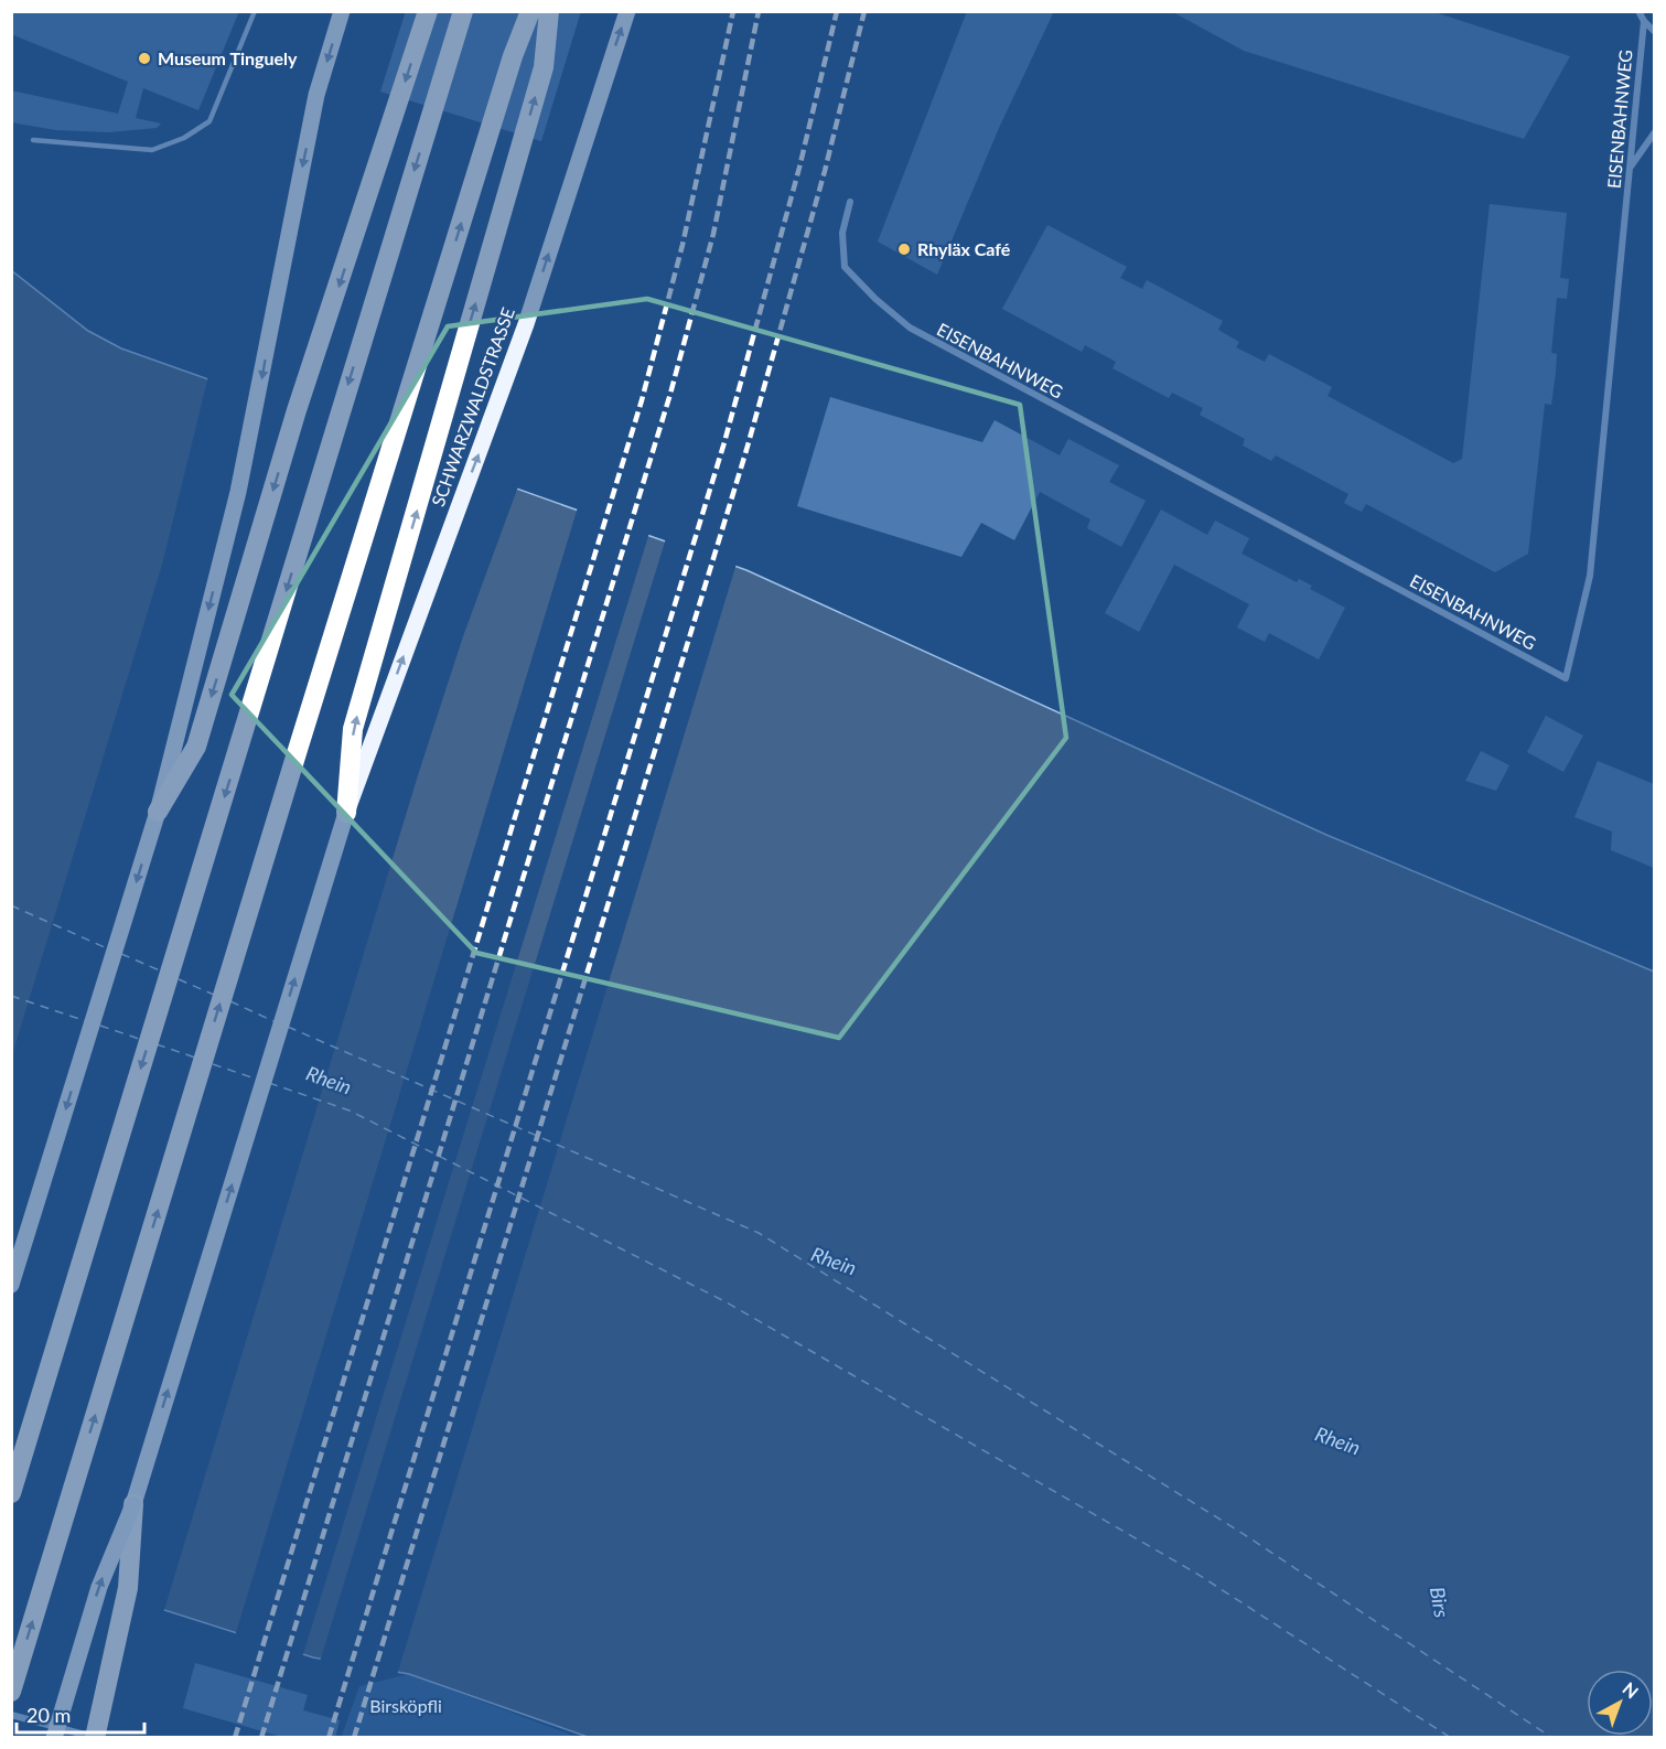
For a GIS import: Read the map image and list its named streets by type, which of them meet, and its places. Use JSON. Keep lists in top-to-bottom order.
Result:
{
  "streets": {
    "main road": ["SCHWARZWALDSTRASSE"],
    "street": ["EISENBAHNWEG"]
  },
  "one_way": ["SCHWARZWALDSTRASSE"],
  "water": ["Rhein", "Birs"],
  "parks": ["Birsköpfli"],
  "places": ["Museum Tinguely", "Rhyläx Café"],
  "scale_bar": "20 m",
  "north": "top right"
}
